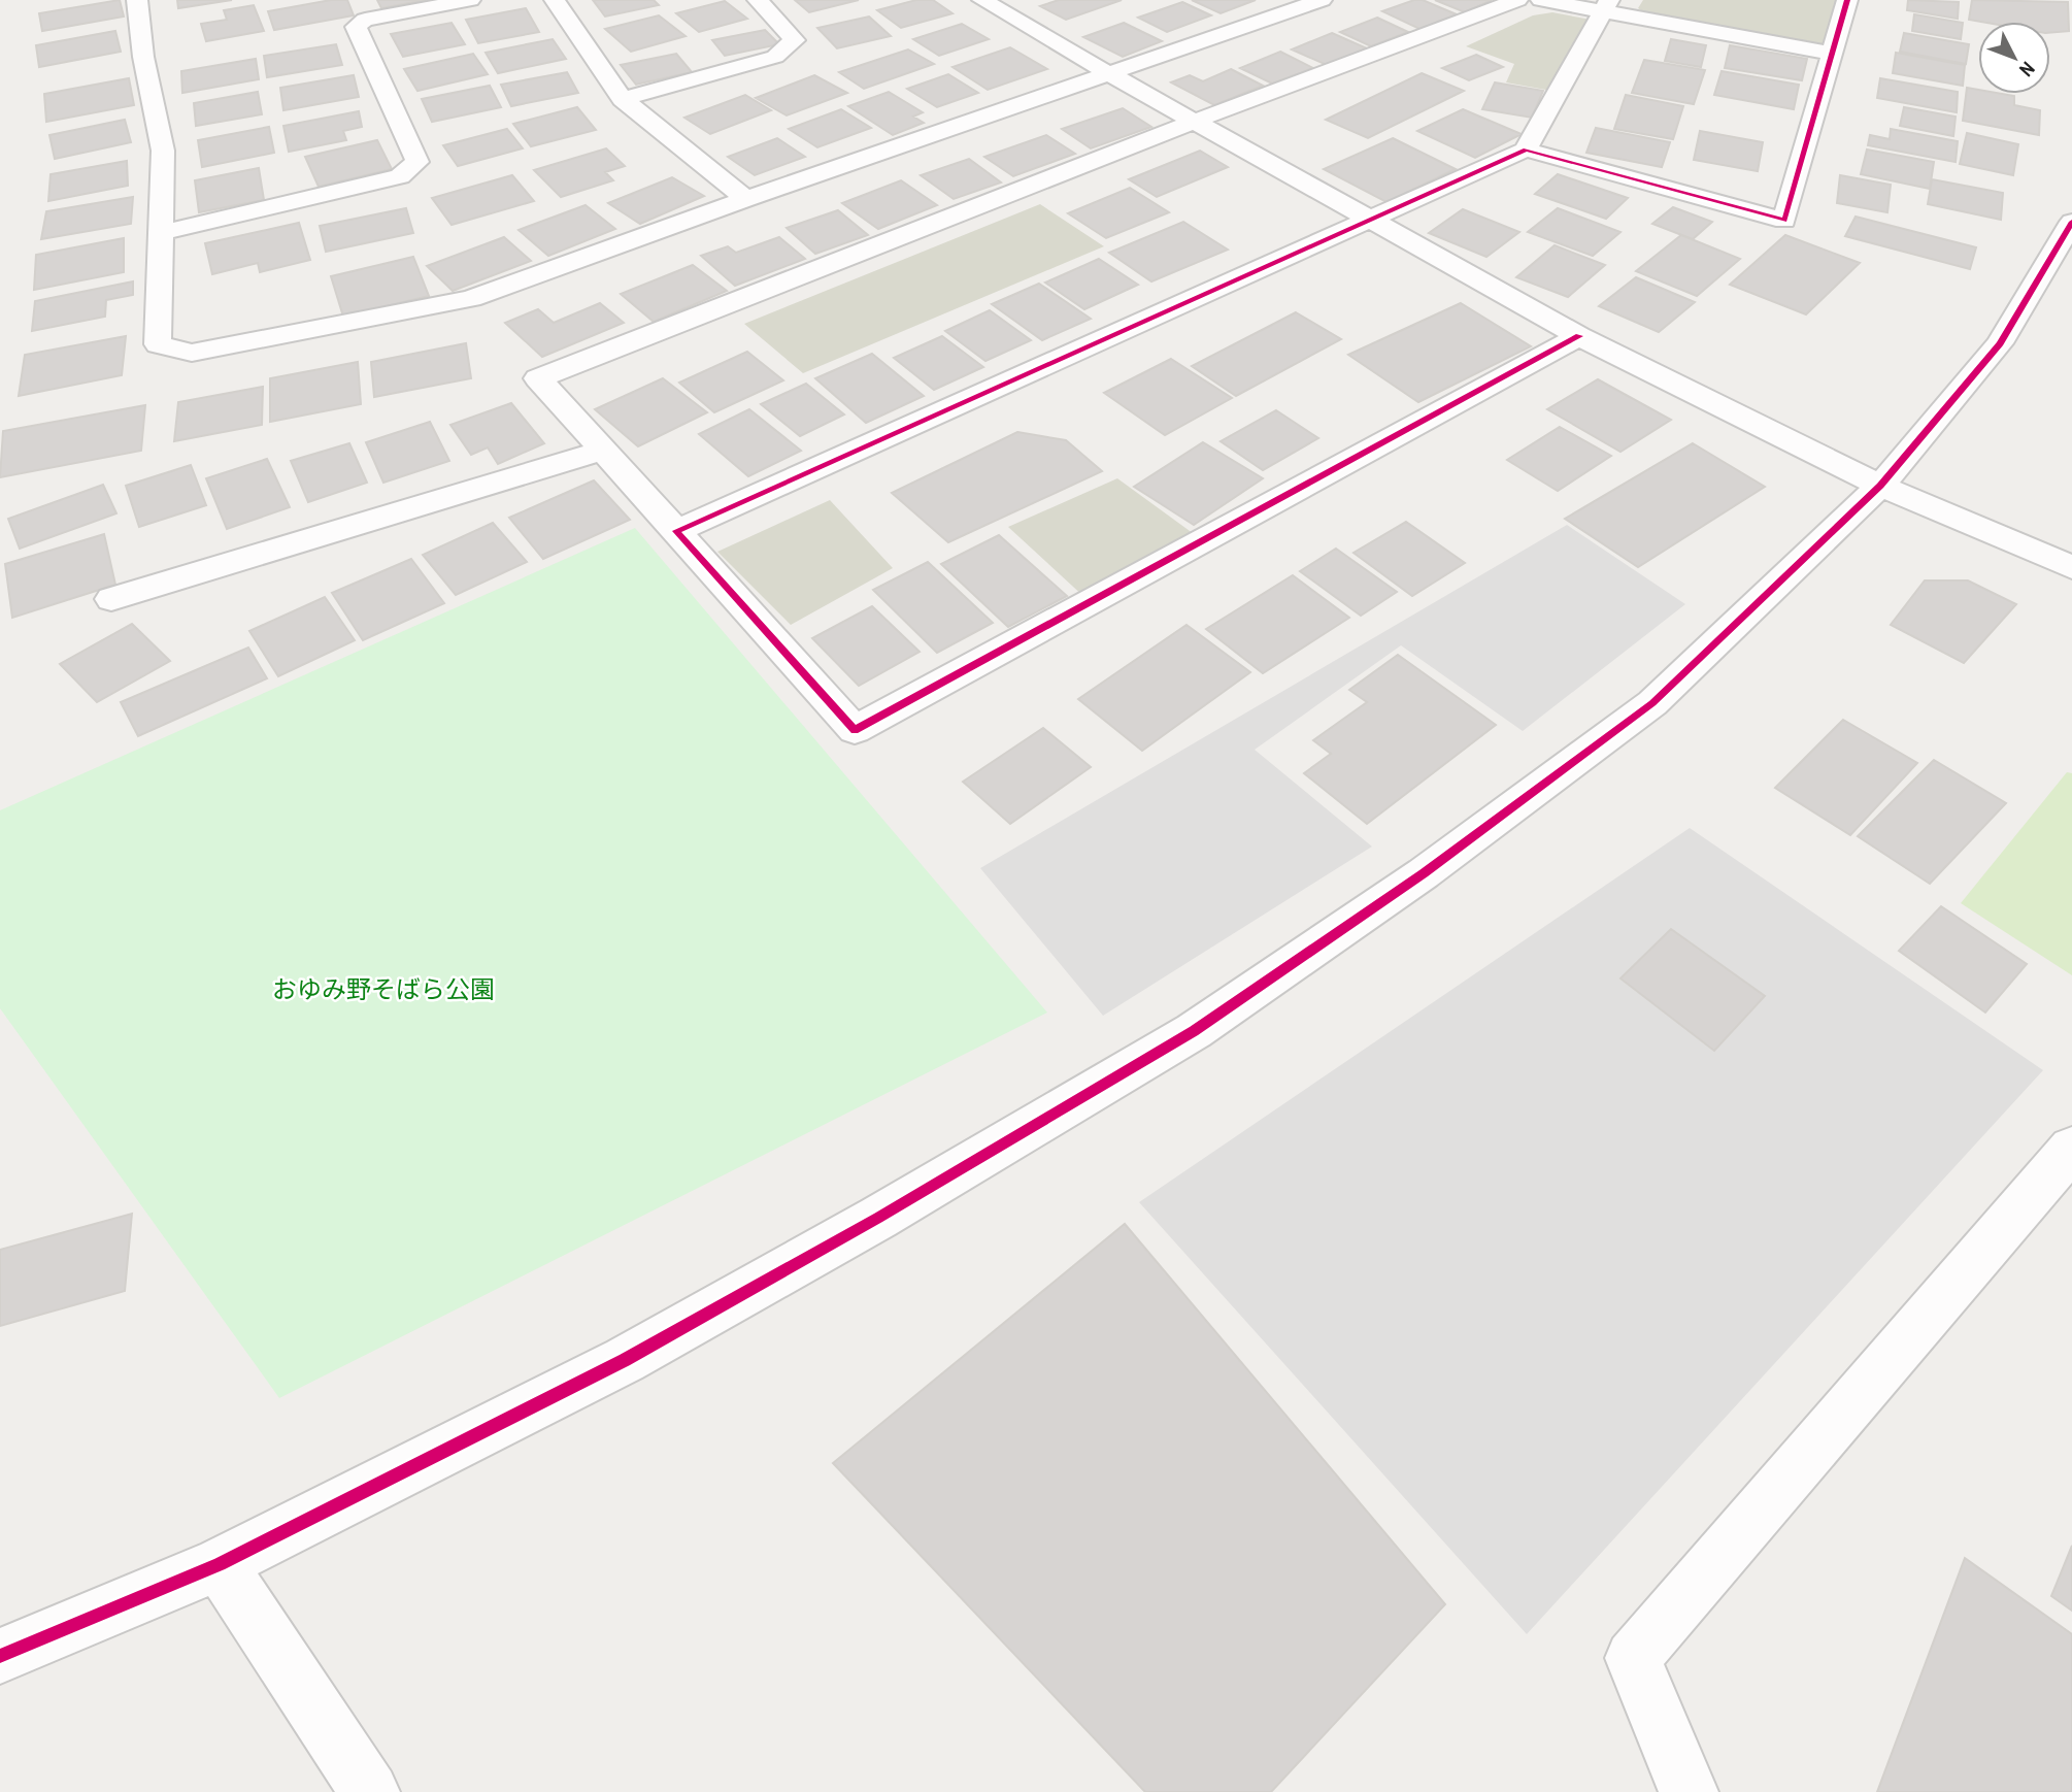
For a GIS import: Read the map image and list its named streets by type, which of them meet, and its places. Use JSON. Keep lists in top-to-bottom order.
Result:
{
  "parks": ["おゆみ野そばら公園"],
  "north": "bottom right"
}
